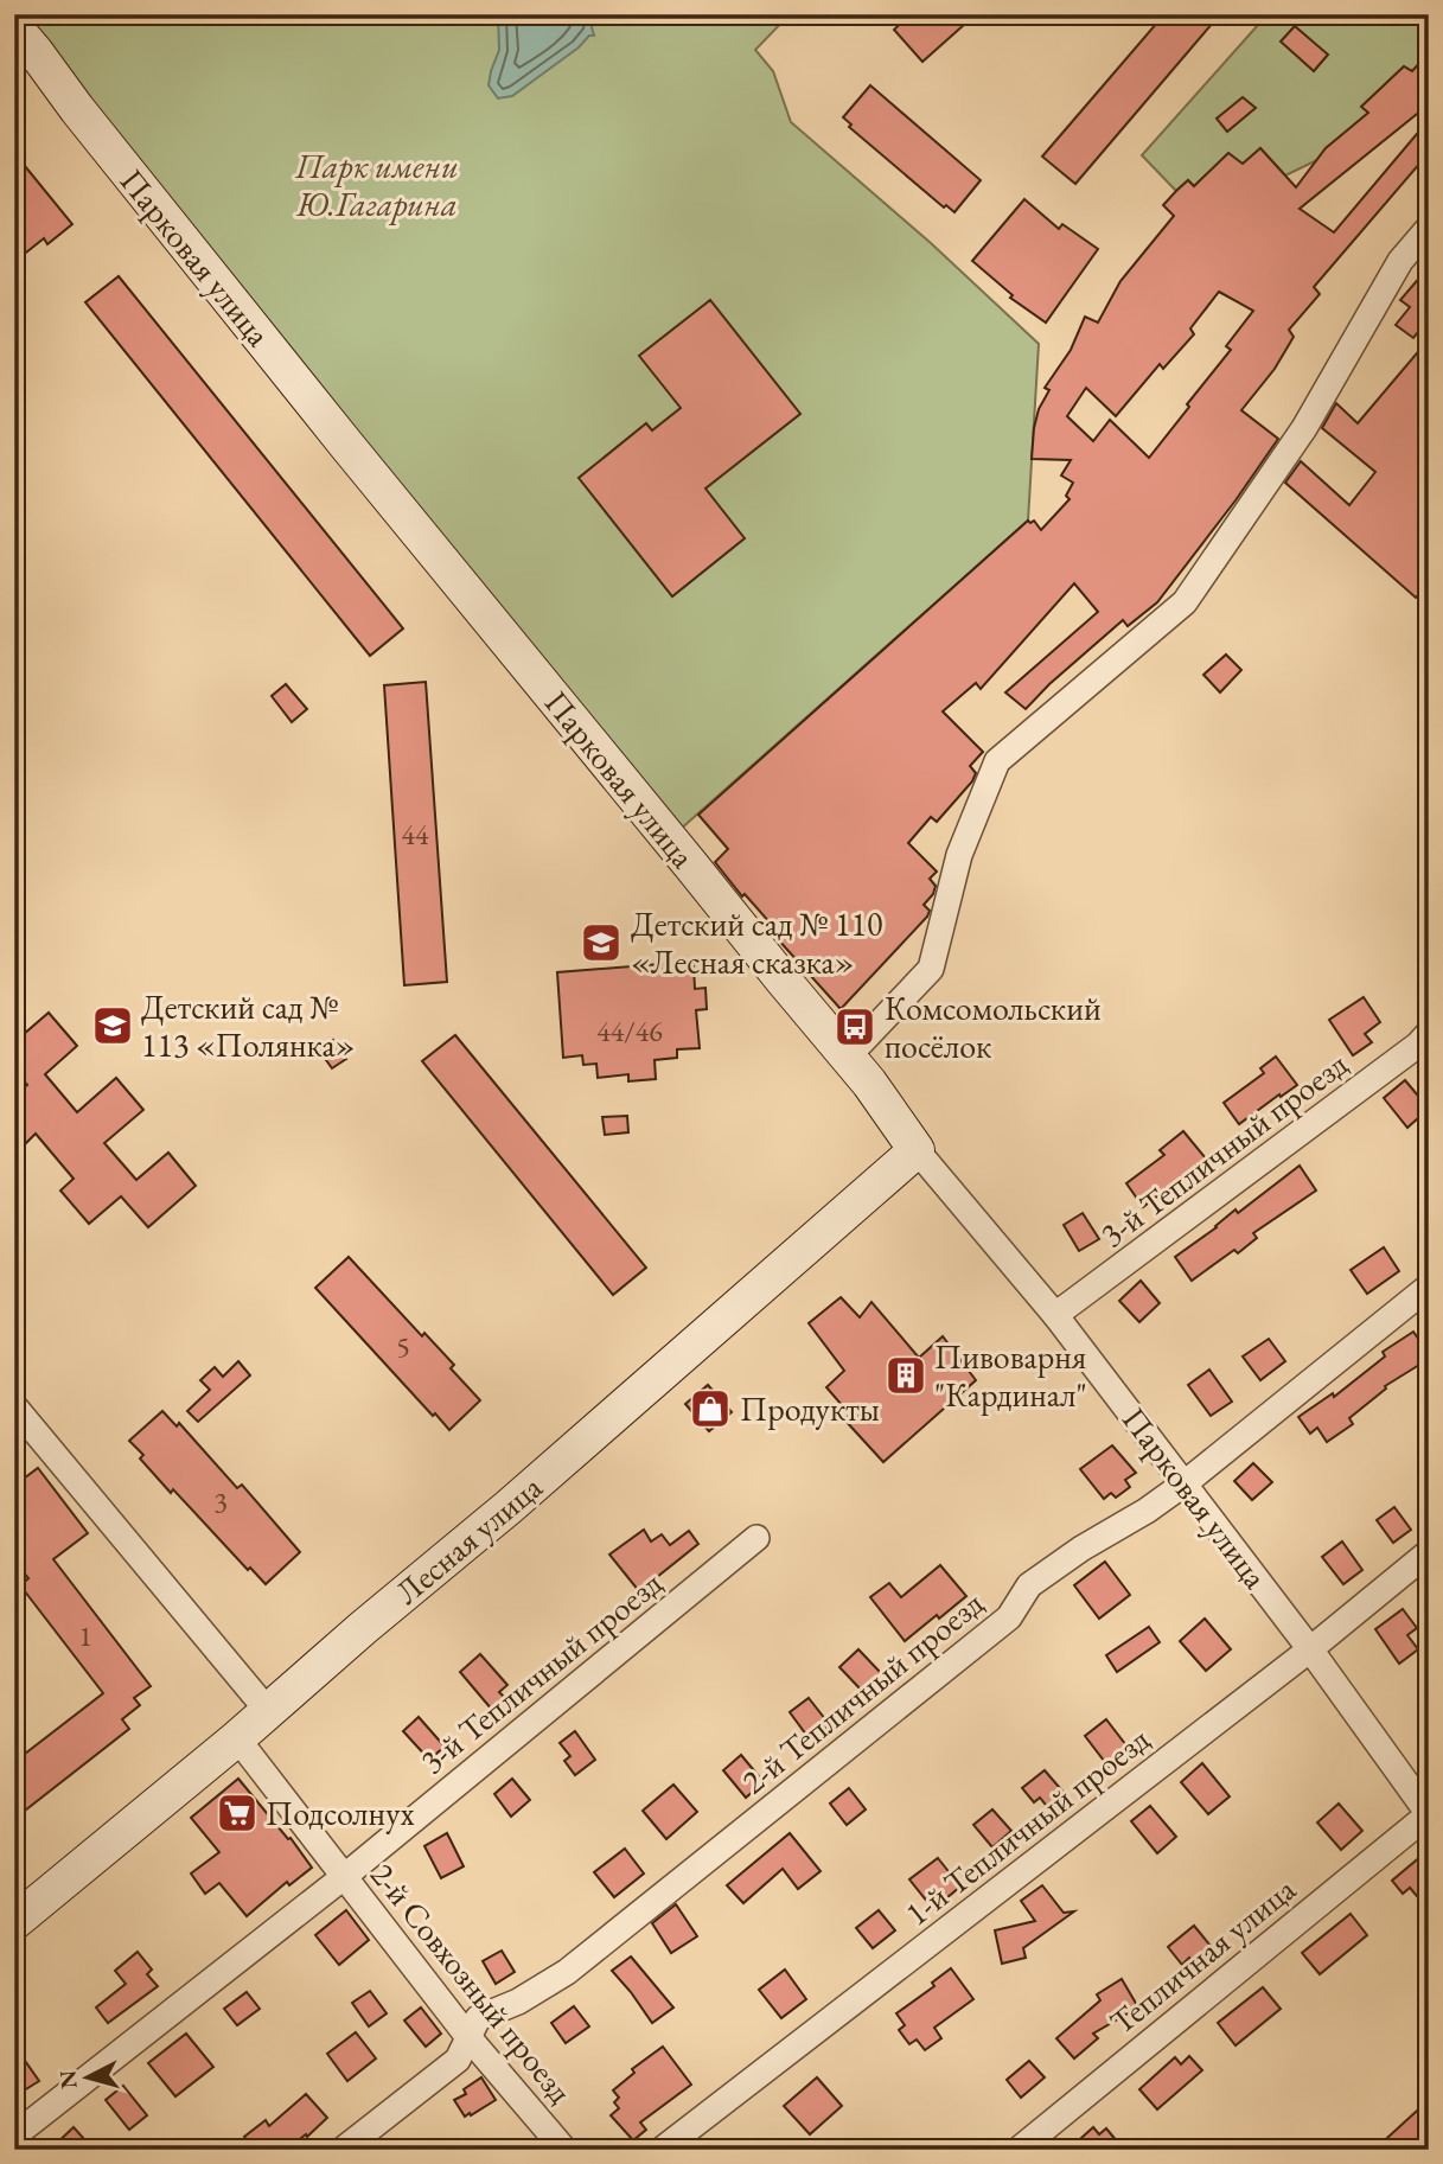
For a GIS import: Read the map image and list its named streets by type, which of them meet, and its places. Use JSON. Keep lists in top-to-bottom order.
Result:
{
  "streets": {
    "street": [
      "Парковая улица",
      "3-й Тепличный проезд",
      "Лесная улица",
      "2-й Тепличный проезд",
      "1-й Тепличный проезд",
      "Тепличная улица",
      "2-й Совхозный проезд"
    ]
  },
  "crossings": [
    ["Парковая улица", "3-й Тепличный проезд"],
    ["Парковая улица", "Лесная улица"],
    ["Парковая улица", "2-й Тепличный проезд"],
    ["Парковая улица", "1-й Тепличный проезд"],
    ["Парковая улица", "Тепличная улица"],
    ["3-й Тепличный проезд", "2-й Совхозный проезд"],
    ["Лесная улица", "2-й Совхозный проезд"],
    ["2-й Тепличный проезд", "2-й Совхозный проезд"]
  ],
  "parks": ["Парк имени Ю.Гагарина"],
  "places": {
    "school or university": ["Детский сад № 110 «Лесная сказка»", "Детский сад № 113 «Полянка»"],
    "bus stop": ["Комсомольский посёлок"],
    "building": ["Пивоварня \"Кардинал\""],
    "shop": ["Продукты"],
    "supermarket": ["Подсолнух"]
  },
  "house_numbers": [
    "44",
    "44/46",
    "5",
    "3",
    "1"
  ],
  "north": "left"
}
